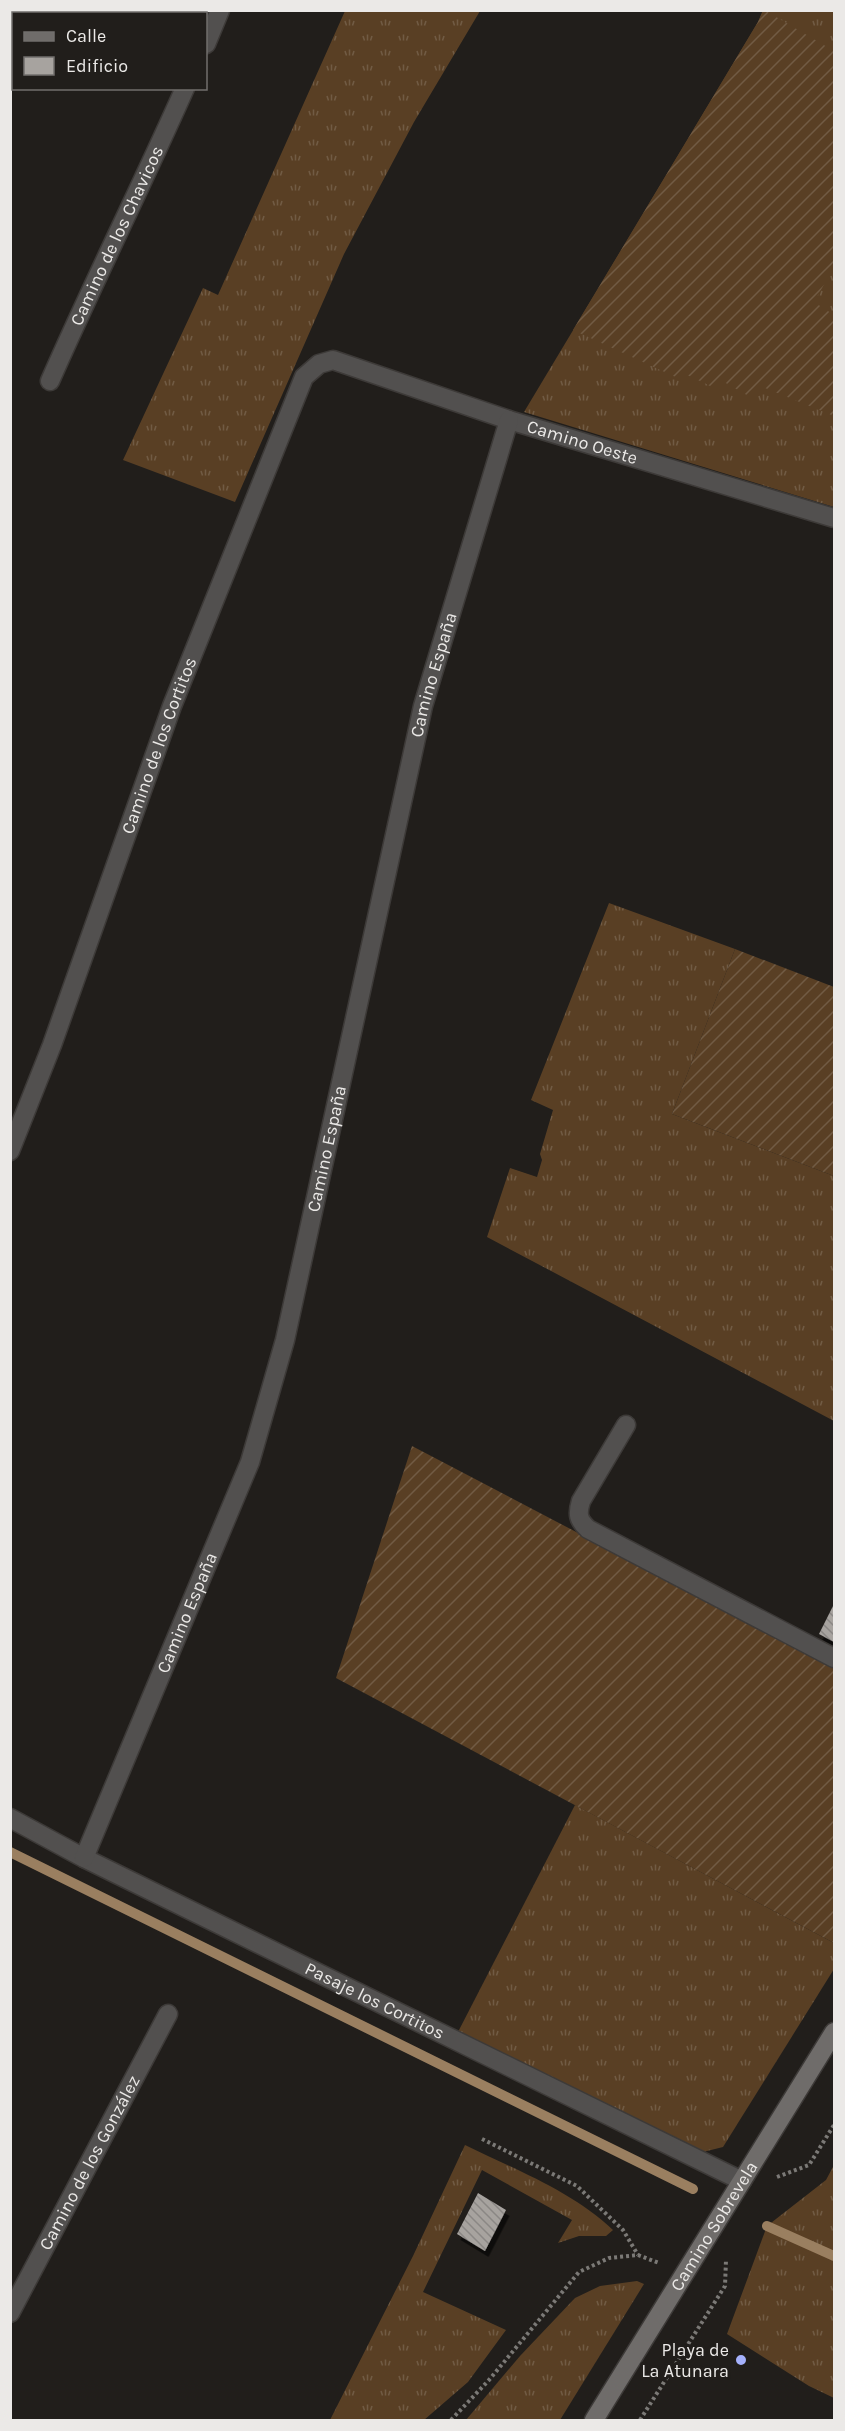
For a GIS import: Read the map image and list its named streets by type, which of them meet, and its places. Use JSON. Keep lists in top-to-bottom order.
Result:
{
  "streets": {
    "main road": ["Camino Sobrevela"],
    "street": [
      "Camino de los Chavicos",
      "Camino Oeste",
      "Camino España",
      "Camino de los Cortitos",
      "Pasaje los Cortitos",
      "Camino de los González"
    ]
  },
  "crossings": [
    ["Camino Oeste", "Camino España"],
    ["Camino Oeste", "Camino de los Cortitos"],
    ["Camino España", "Pasaje los Cortitos"],
    ["Pasaje los Cortitos", "Camino Sobrevela"]
  ],
  "places": ["Playa de La Atunara"],
  "legend": ["Calle", "Edificio"]
}
